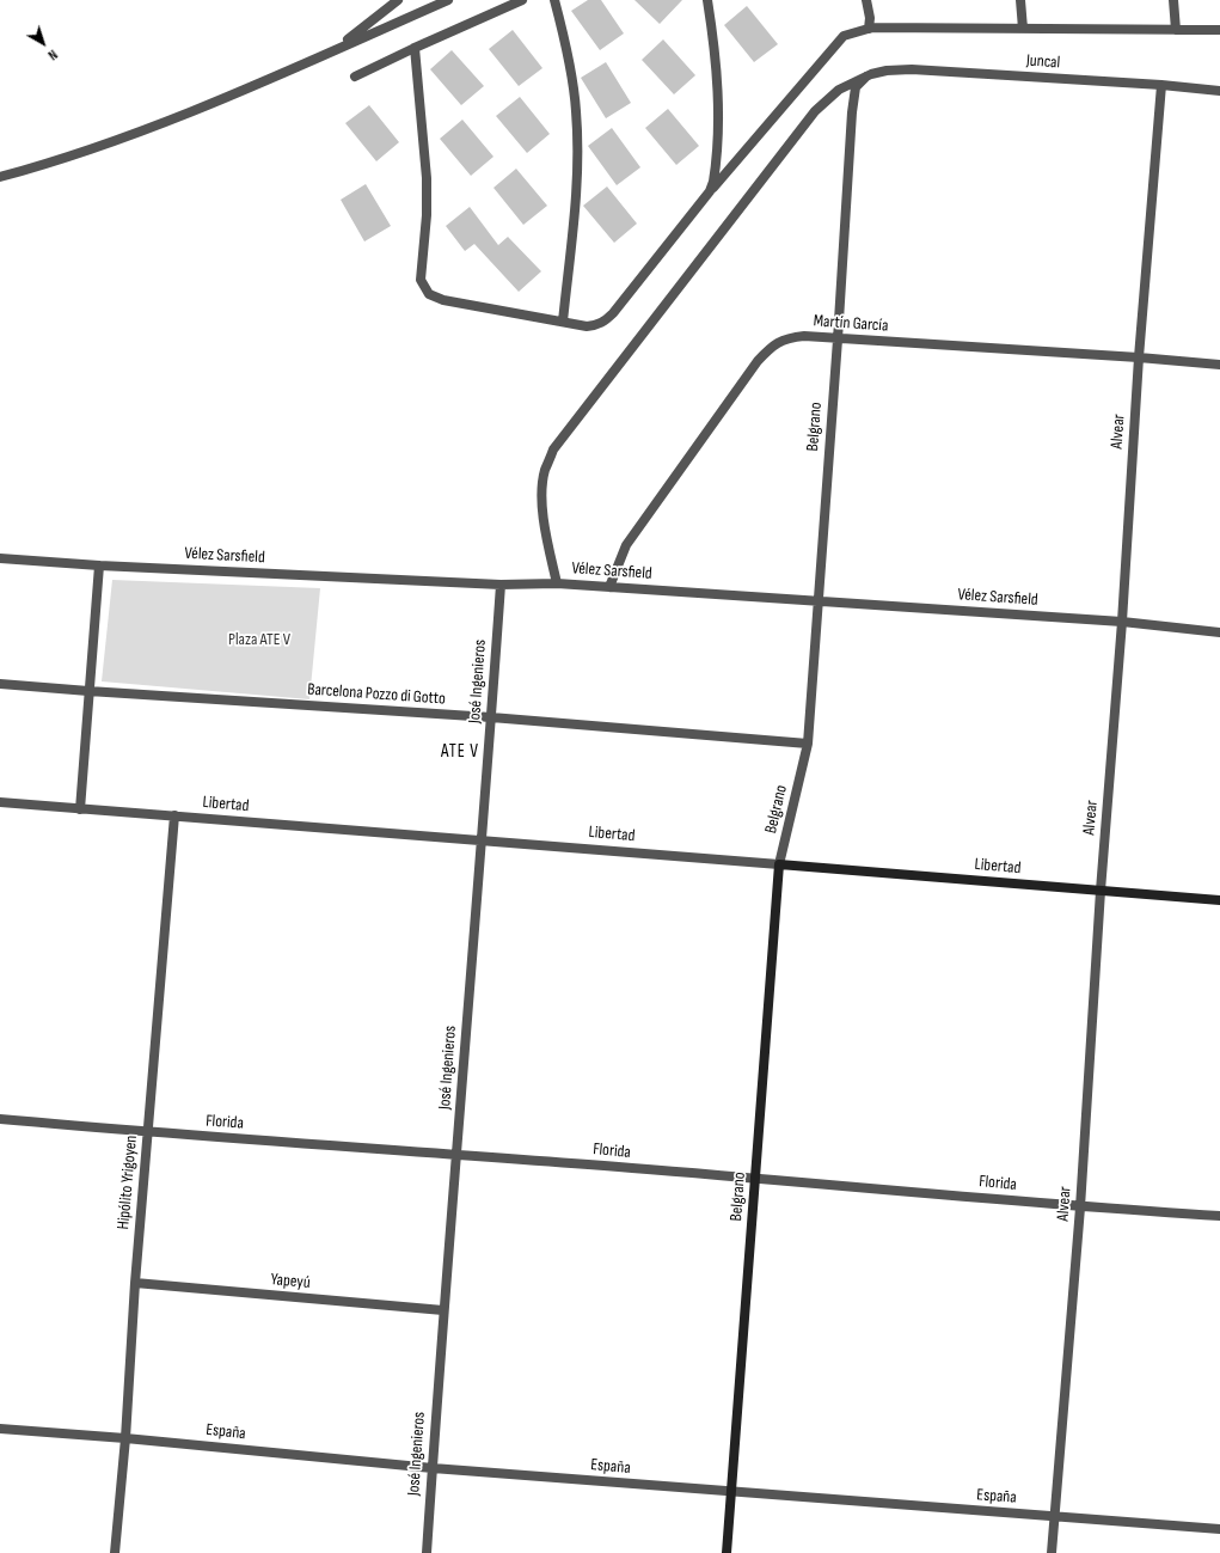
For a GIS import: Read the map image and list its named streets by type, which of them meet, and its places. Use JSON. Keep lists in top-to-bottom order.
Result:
{
  "streets": {
    "main road": ["Belgrano", "Libertad"],
    "street": [
      "Juncal",
      "Martín García",
      "Alvear",
      "Vélez Sarsfield",
      "José Ingenieros",
      "Barcelona Pozzo di Gotto",
      "Florida",
      "Hipólito Yrigoyen",
      "Yapeyú",
      "España"
    ]
  },
  "crossings": [
    ["Juncal", "Belgrano"],
    ["Juncal", "Alvear"],
    ["Juncal", "Vélez Sarsfield"],
    ["Martín García", "Belgrano"],
    ["Martín García", "Alvear"],
    ["Martín García", "Vélez Sarsfield"],
    ["Belgrano", "Vélez Sarsfield"],
    ["Belgrano", "Barcelona Pozzo di Gotto"],
    ["Belgrano", "Libertad"],
    ["Belgrano", "Florida"],
    ["Belgrano", "España"],
    ["Alvear", "Vélez Sarsfield"],
    ["Alvear", "Libertad"],
    ["Alvear", "Florida"],
    ["Alvear", "España"],
    ["Vélez Sarsfield", "José Ingenieros"],
    ["José Ingenieros", "Barcelona Pozzo di Gotto"],
    ["José Ingenieros", "Libertad"],
    ["José Ingenieros", "Florida"],
    ["José Ingenieros", "Yapeyú"],
    ["José Ingenieros", "España"],
    ["Libertad", "Hipólito Yrigoyen"],
    ["Florida", "Hipólito Yrigoyen"],
    ["Hipólito Yrigoyen", "Yapeyú"],
    ["Hipólito Yrigoyen", "España"]
  ],
  "districts": ["ATE V"],
  "parks": ["Plaza ATE V"],
  "north": "bottom right"
}
